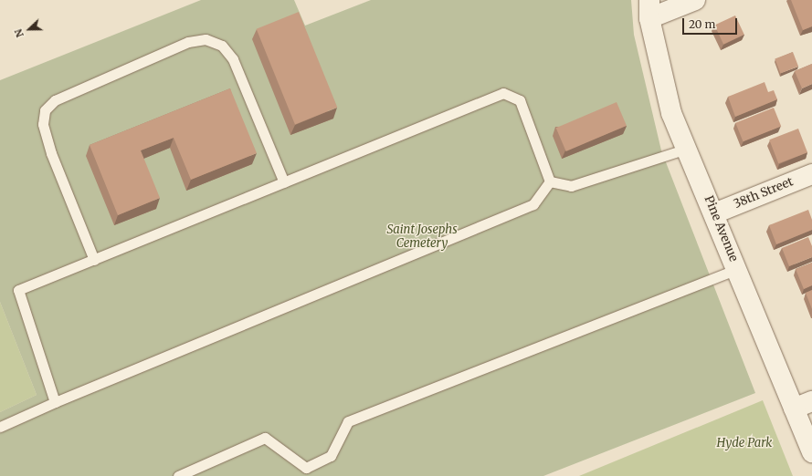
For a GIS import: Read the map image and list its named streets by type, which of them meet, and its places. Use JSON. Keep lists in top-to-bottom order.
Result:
{
  "streets": {
    "main road": ["38th Street", "Pine Avenue"]
  },
  "crossings": [
    ["38th Street", "Pine Avenue"]
  ],
  "parks": ["Saint Josephs Cemetery", "Hyde Park"],
  "scale_bar": "20 m",
  "north": "left"
}
